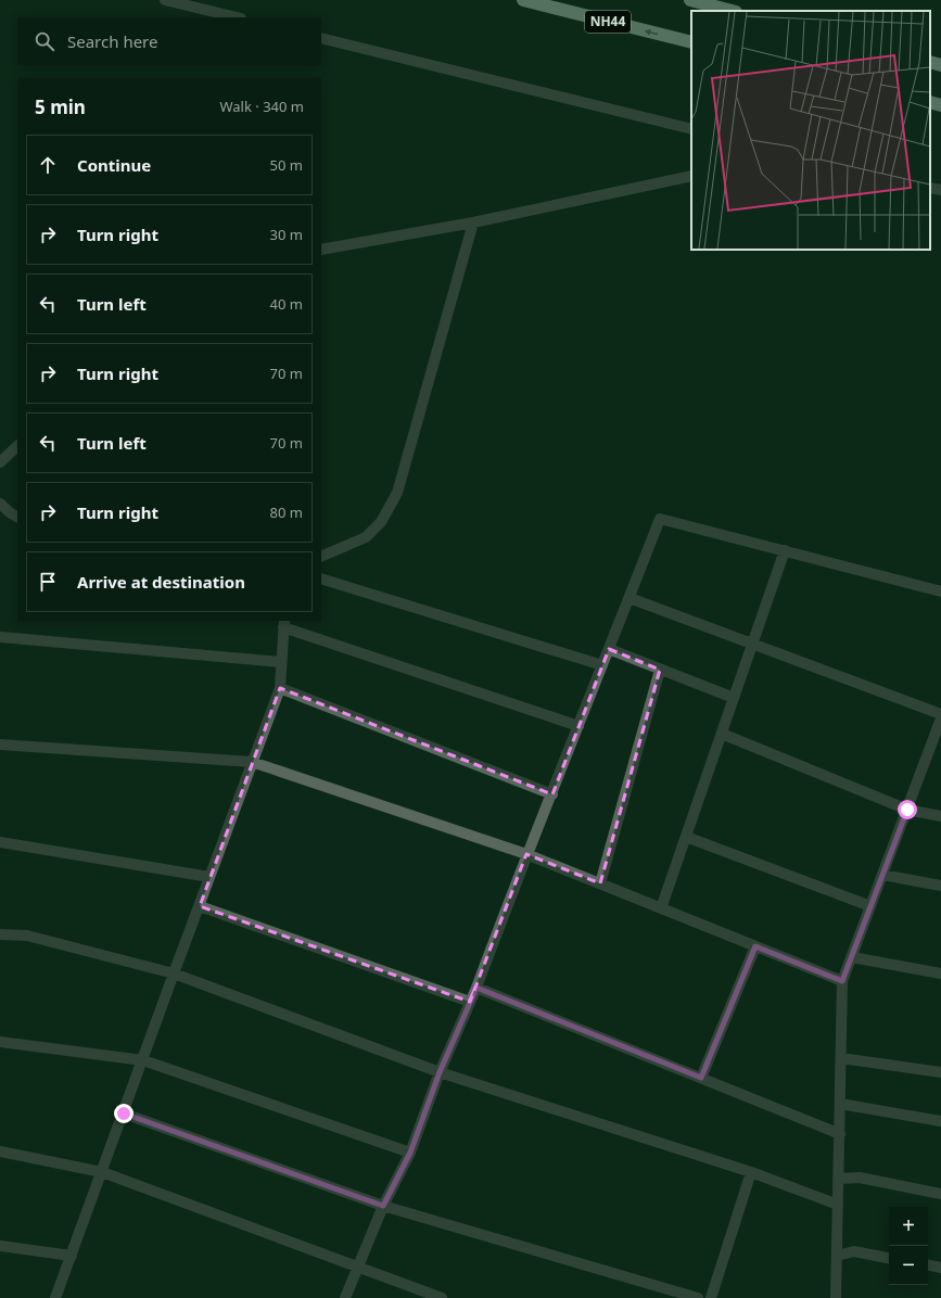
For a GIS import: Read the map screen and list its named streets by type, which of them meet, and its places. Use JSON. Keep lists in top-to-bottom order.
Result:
{
  "streets": {
    "highway": ["NH44"]
  },
  "page": {
    "search": "Search here",
    "heading": ["5 min", "Walk · 340 m"],
    "list": [
      ["Continue", "50 m"],
      ["Turn right", "30 m"],
      ["Turn left", "40 m"],
      ["Turn right", "70 m"],
      ["Turn left", "70 m"],
      ["Turn right", "80 m"],
      "Arrive at destination"
    ],
    "map_buttons": ["+", "−"]
  }
}
